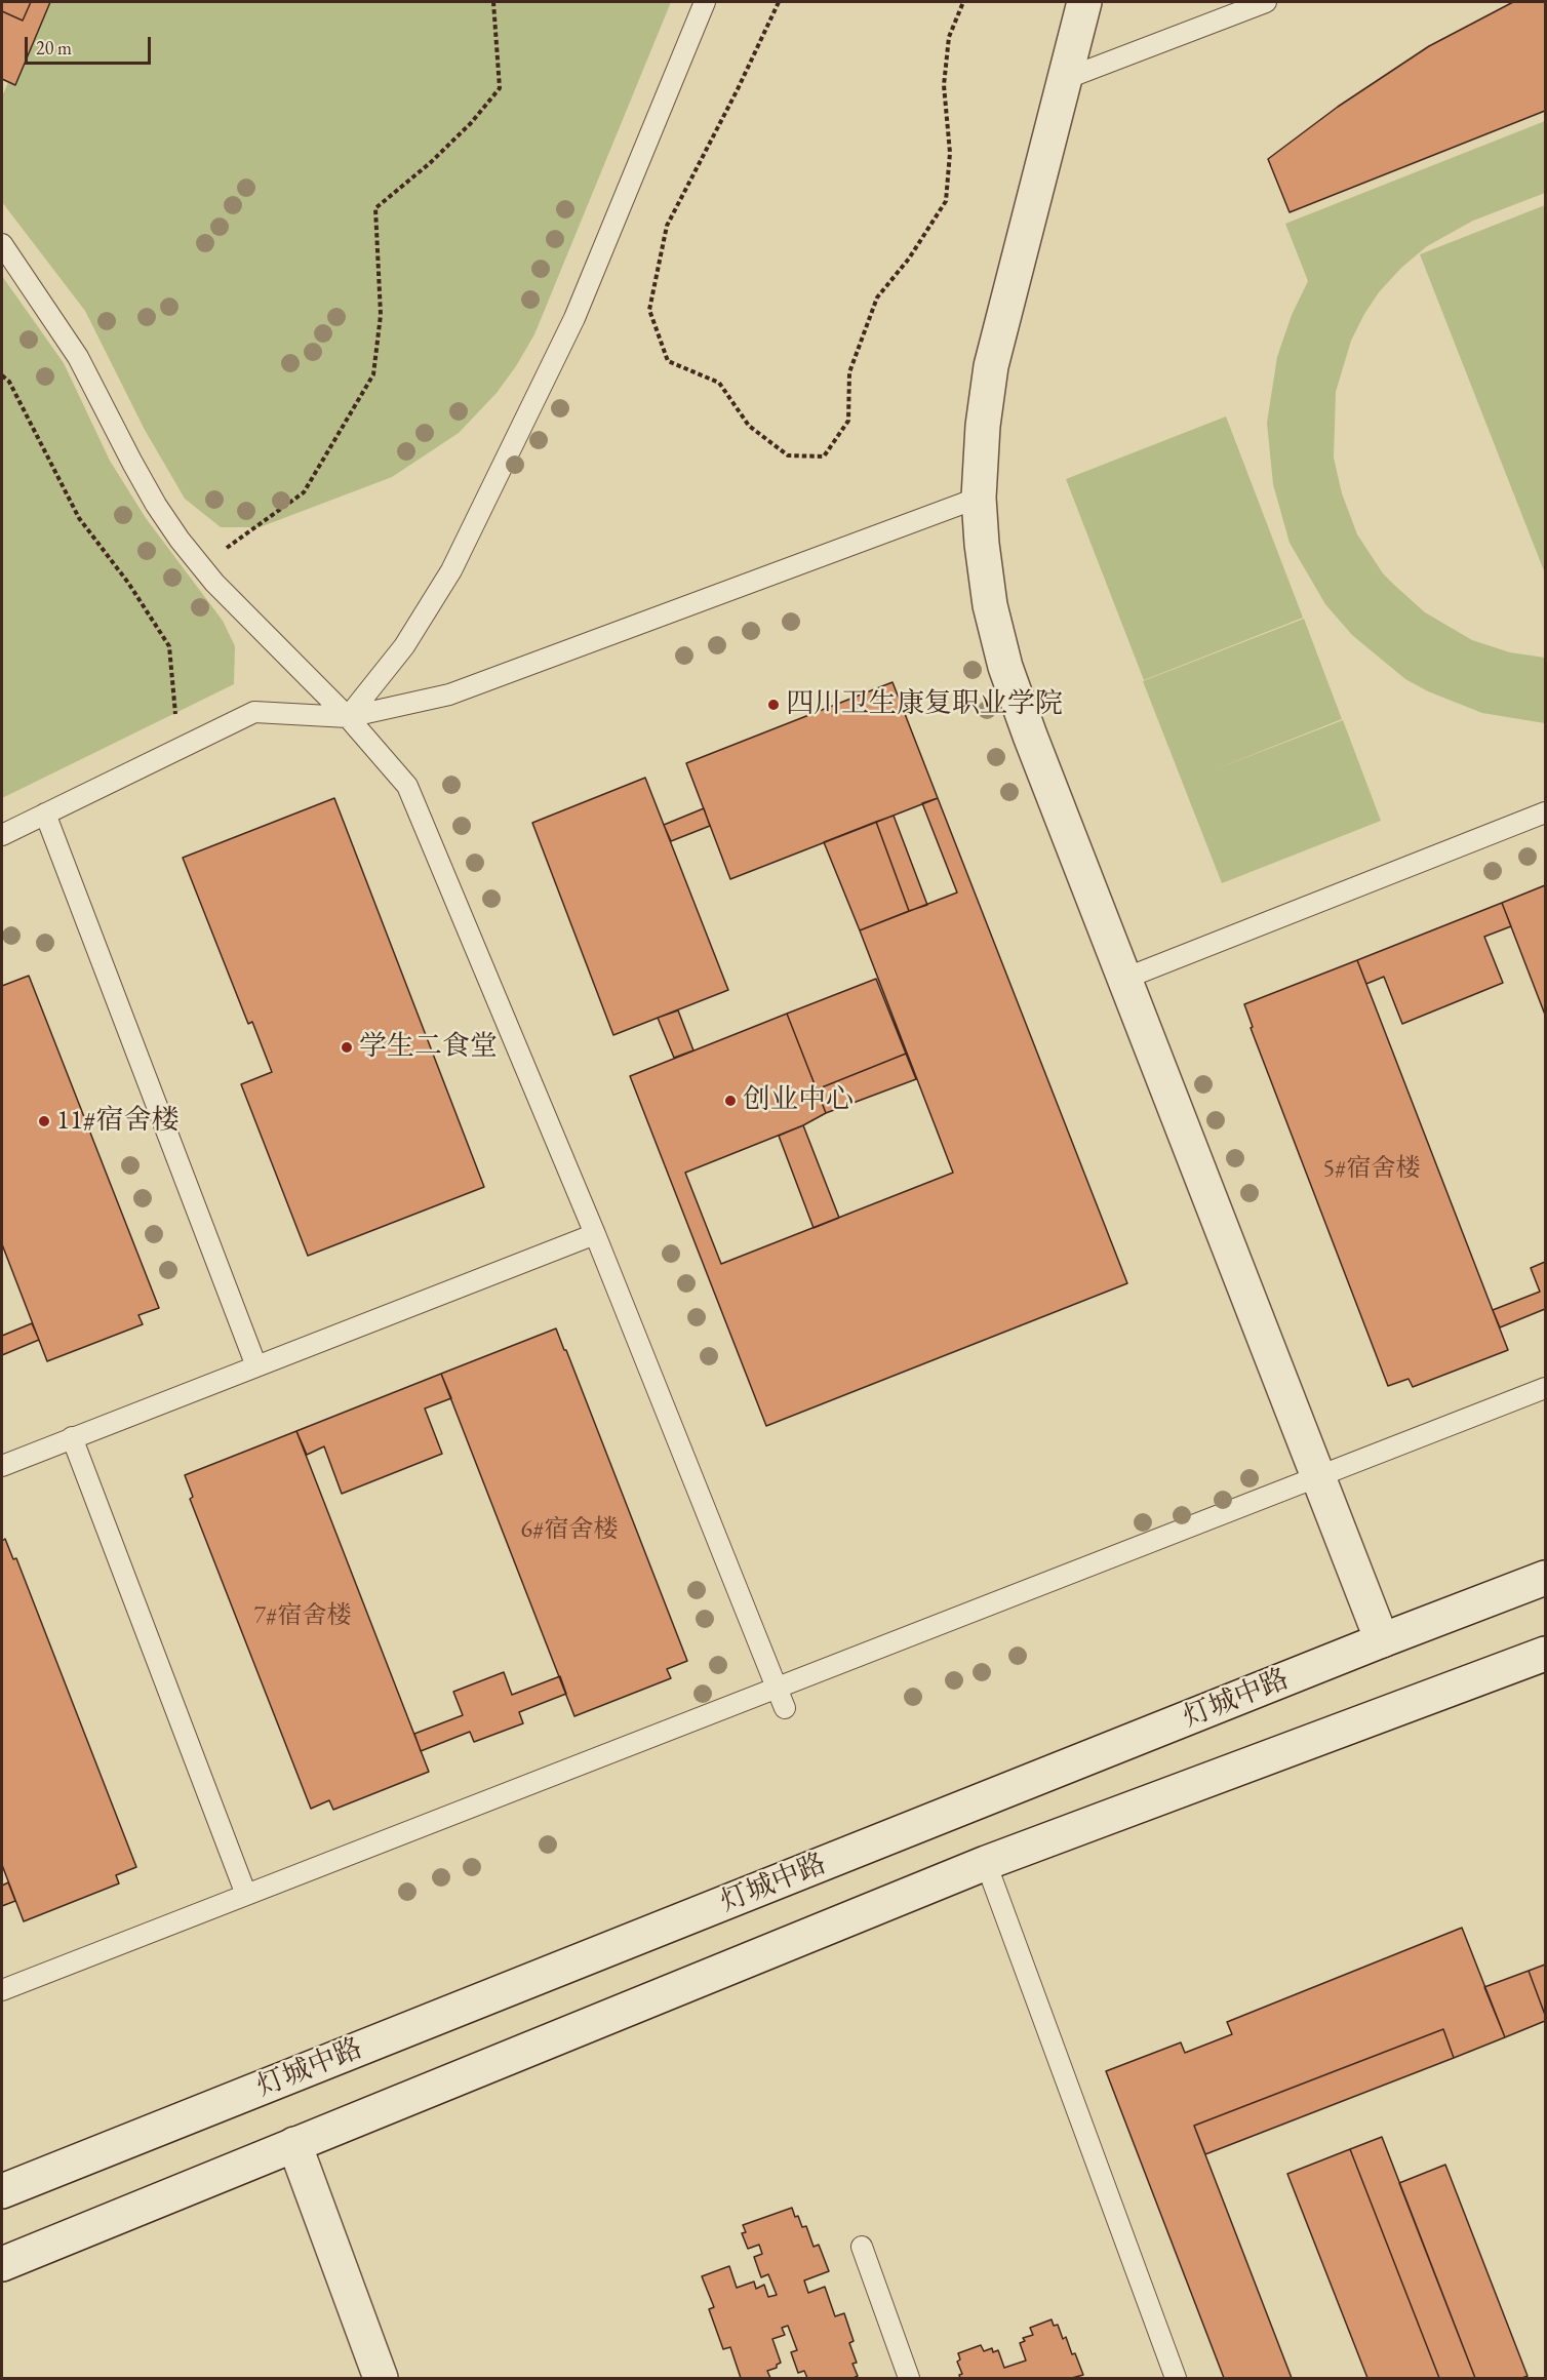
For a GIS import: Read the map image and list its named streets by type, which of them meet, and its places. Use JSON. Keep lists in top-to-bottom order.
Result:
{
  "streets": {
    "main road": ["灯城中路"]
  },
  "places": [
    "四川卫生康复职业学院",
    "学生二食堂",
    "创业中心",
    "11#宿舍楼"
  ],
  "house_numbers": ["5#宿舍楼", "6#宿舍楼", "7#宿舍楼"],
  "scale_bar": "20 m"
}
